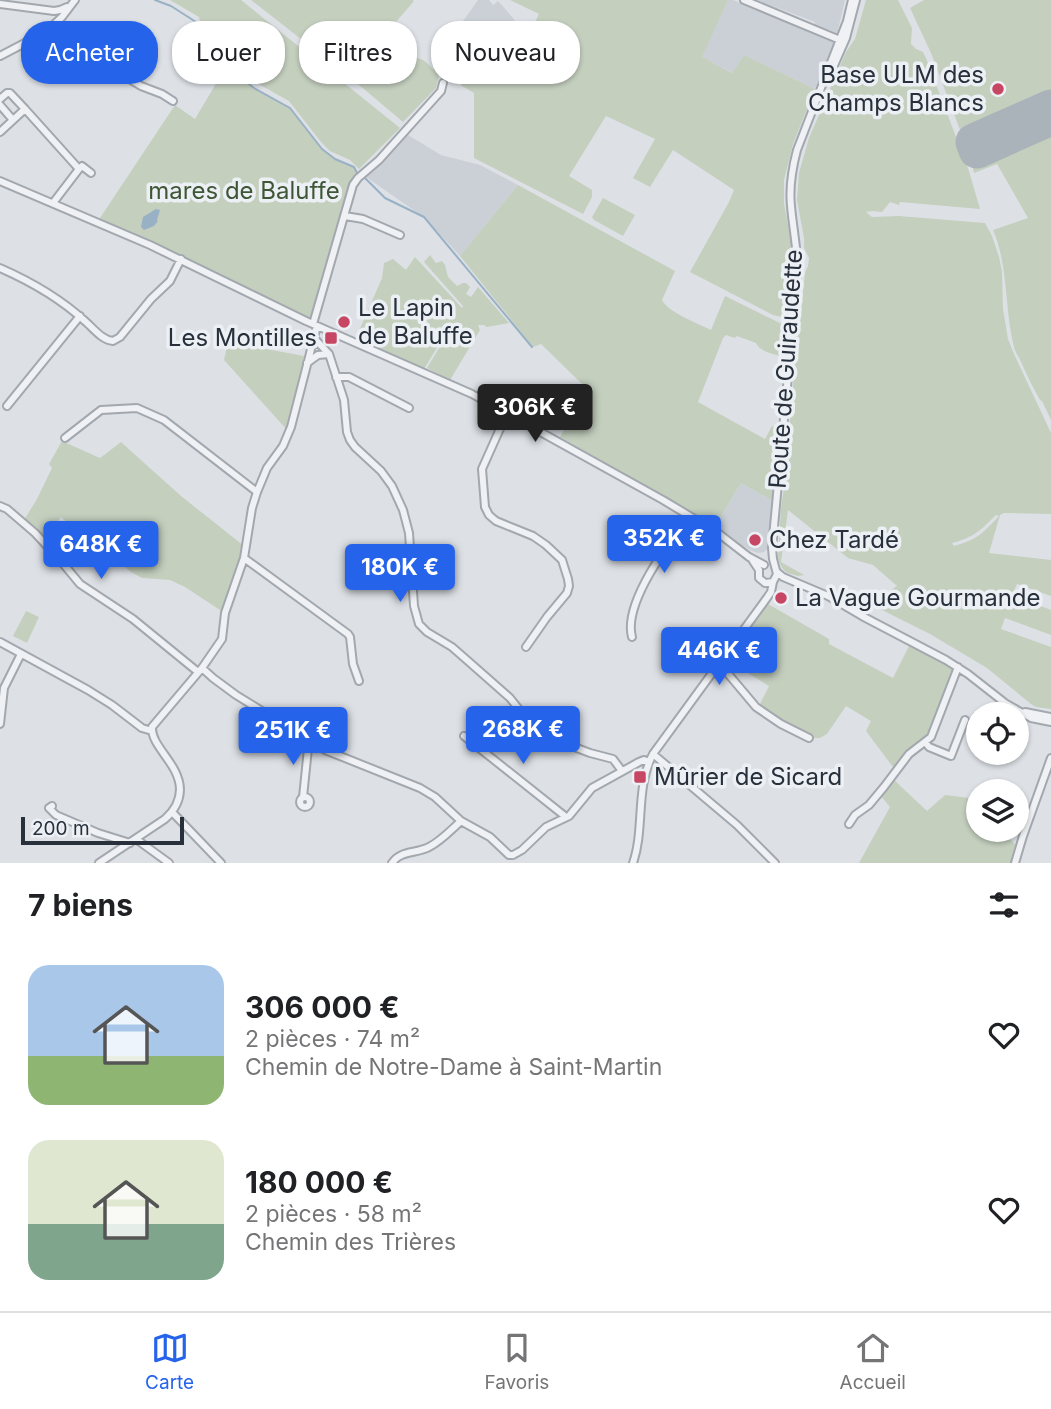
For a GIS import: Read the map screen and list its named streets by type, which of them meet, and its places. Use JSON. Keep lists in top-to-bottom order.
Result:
{
  "streets": {
    "street": ["Route de Guiraudette"]
  },
  "parks": ["mares de Baluffe"],
  "places": {
    "other": [
      "Base ULM des Champs Blancs",
      "Le Lapin de Baluffe",
      "Chez Tardé",
      "La Vague Gourmande"
    ],
    "transit": ["Les Montilles", "Mûrier de Sicard"]
  },
  "scale_bar": "200 m",
  "page": {
    "chip": [
      "Acheter",
      "Louer",
      "Filtres",
      "Nouveau"
    ],
    "price": [
      "306K €",
      "352K €",
      "648K €",
      "180K €",
      "446K €",
      "268K €",
      "251K €"
    ],
    "scale": "200 m",
    "heading": "7 biens",
    "list": [
      {
        "name": "306 000 €",
        "note": "2 pièces · 74 m² · Chemin de Notre-Dame à Saint-Martin"
      },
      {
        "name": "180 000 €",
        "note": "2 pièces · 58 m² · Chemin des Trières"
      }
    ],
    "tabs": ["Carte", "Favoris", "Accueil"]
  }
}
